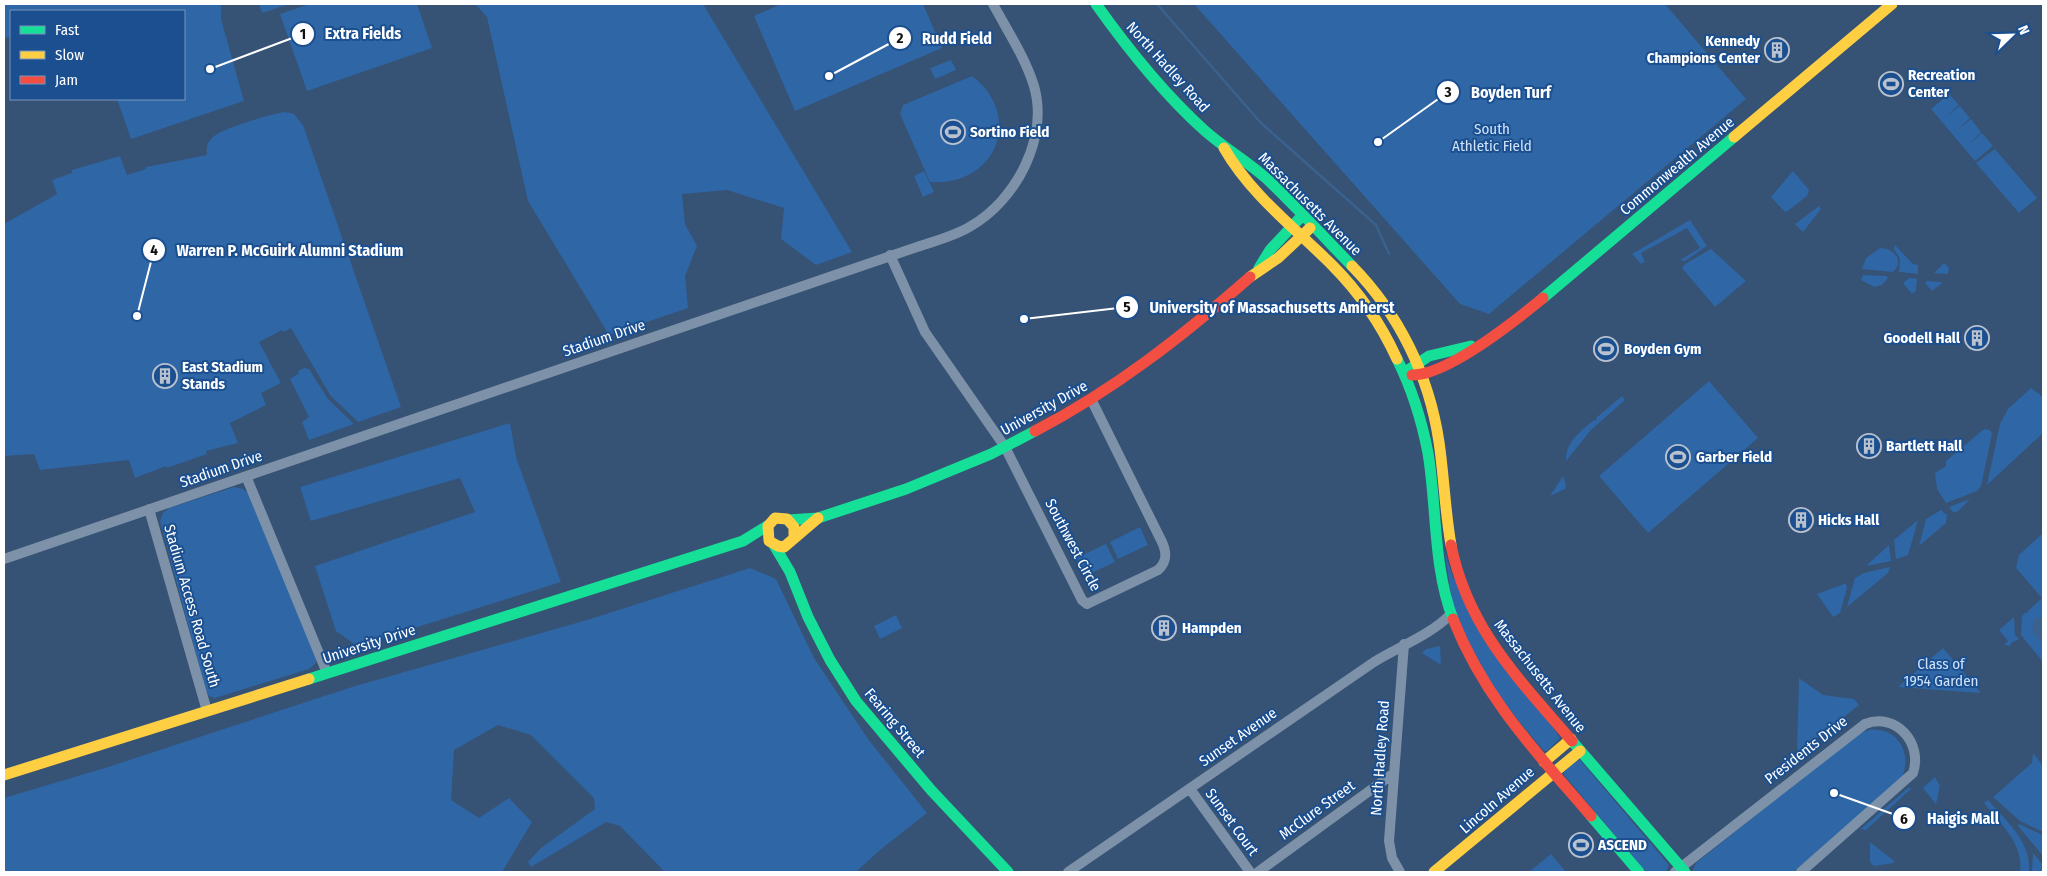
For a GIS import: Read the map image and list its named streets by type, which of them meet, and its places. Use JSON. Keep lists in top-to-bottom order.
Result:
{
  "streets": {
    "main road": [
      "North Hadley Road",
      "Commonwealth Avenue",
      "Massachusetts Avenue",
      "University Drive",
      "Fearing Street",
      "Lincoln Avenue"
    ],
    "street": [
      "Stadium Drive",
      "Southwest Circle",
      "Stadium Access Road South",
      "Sunset Avenue",
      "Presidents Drive",
      "McClure Street",
      "Sunset Court"
    ]
  },
  "crossings": [
    ["North Hadley Road", "Massachusetts Avenue"],
    ["North Hadley Road", "Sunset Avenue"],
    ["North Hadley Road", "McClure Street"],
    ["Commonwealth Avenue", "Massachusetts Avenue"],
    ["Massachusetts Avenue", "University Drive"],
    ["Massachusetts Avenue", "Sunset Avenue"],
    ["Massachusetts Avenue", "Presidents Drive"],
    ["Massachusetts Avenue", "Lincoln Avenue"],
    ["Stadium Drive", "Stadium Access Road South"],
    ["University Drive", "Southwest Circle"],
    ["University Drive", "Stadium Access Road South"],
    ["University Drive", "Fearing Street"],
    ["Sunset Avenue", "Sunset Court"]
  ],
  "parks": ["South Athletic Field", "Class of 1954 Garden"],
  "places": {
    "building": [
      "Kennedy Champions Center",
      "Goodell Hall",
      "East Stadium Stands",
      "Bartlett Hall",
      "Hicks Hall",
      "Hampden"
    ],
    "other": [
      "Extra Fields",
      "Rudd Field",
      "Boyden Turf",
      "Warren P. McGuirk Alumni Stadium",
      "University of Massachusetts Amherst",
      "Haigis Mall"
    ],
    "sports": [
      "Recreation Center",
      "Sortino Field",
      "Boyden Gym",
      "Garber Field",
      "ASCEND"
    ]
  },
  "legend": ["Fast", "Slow", "Jam"],
  "north": "top right"
}
